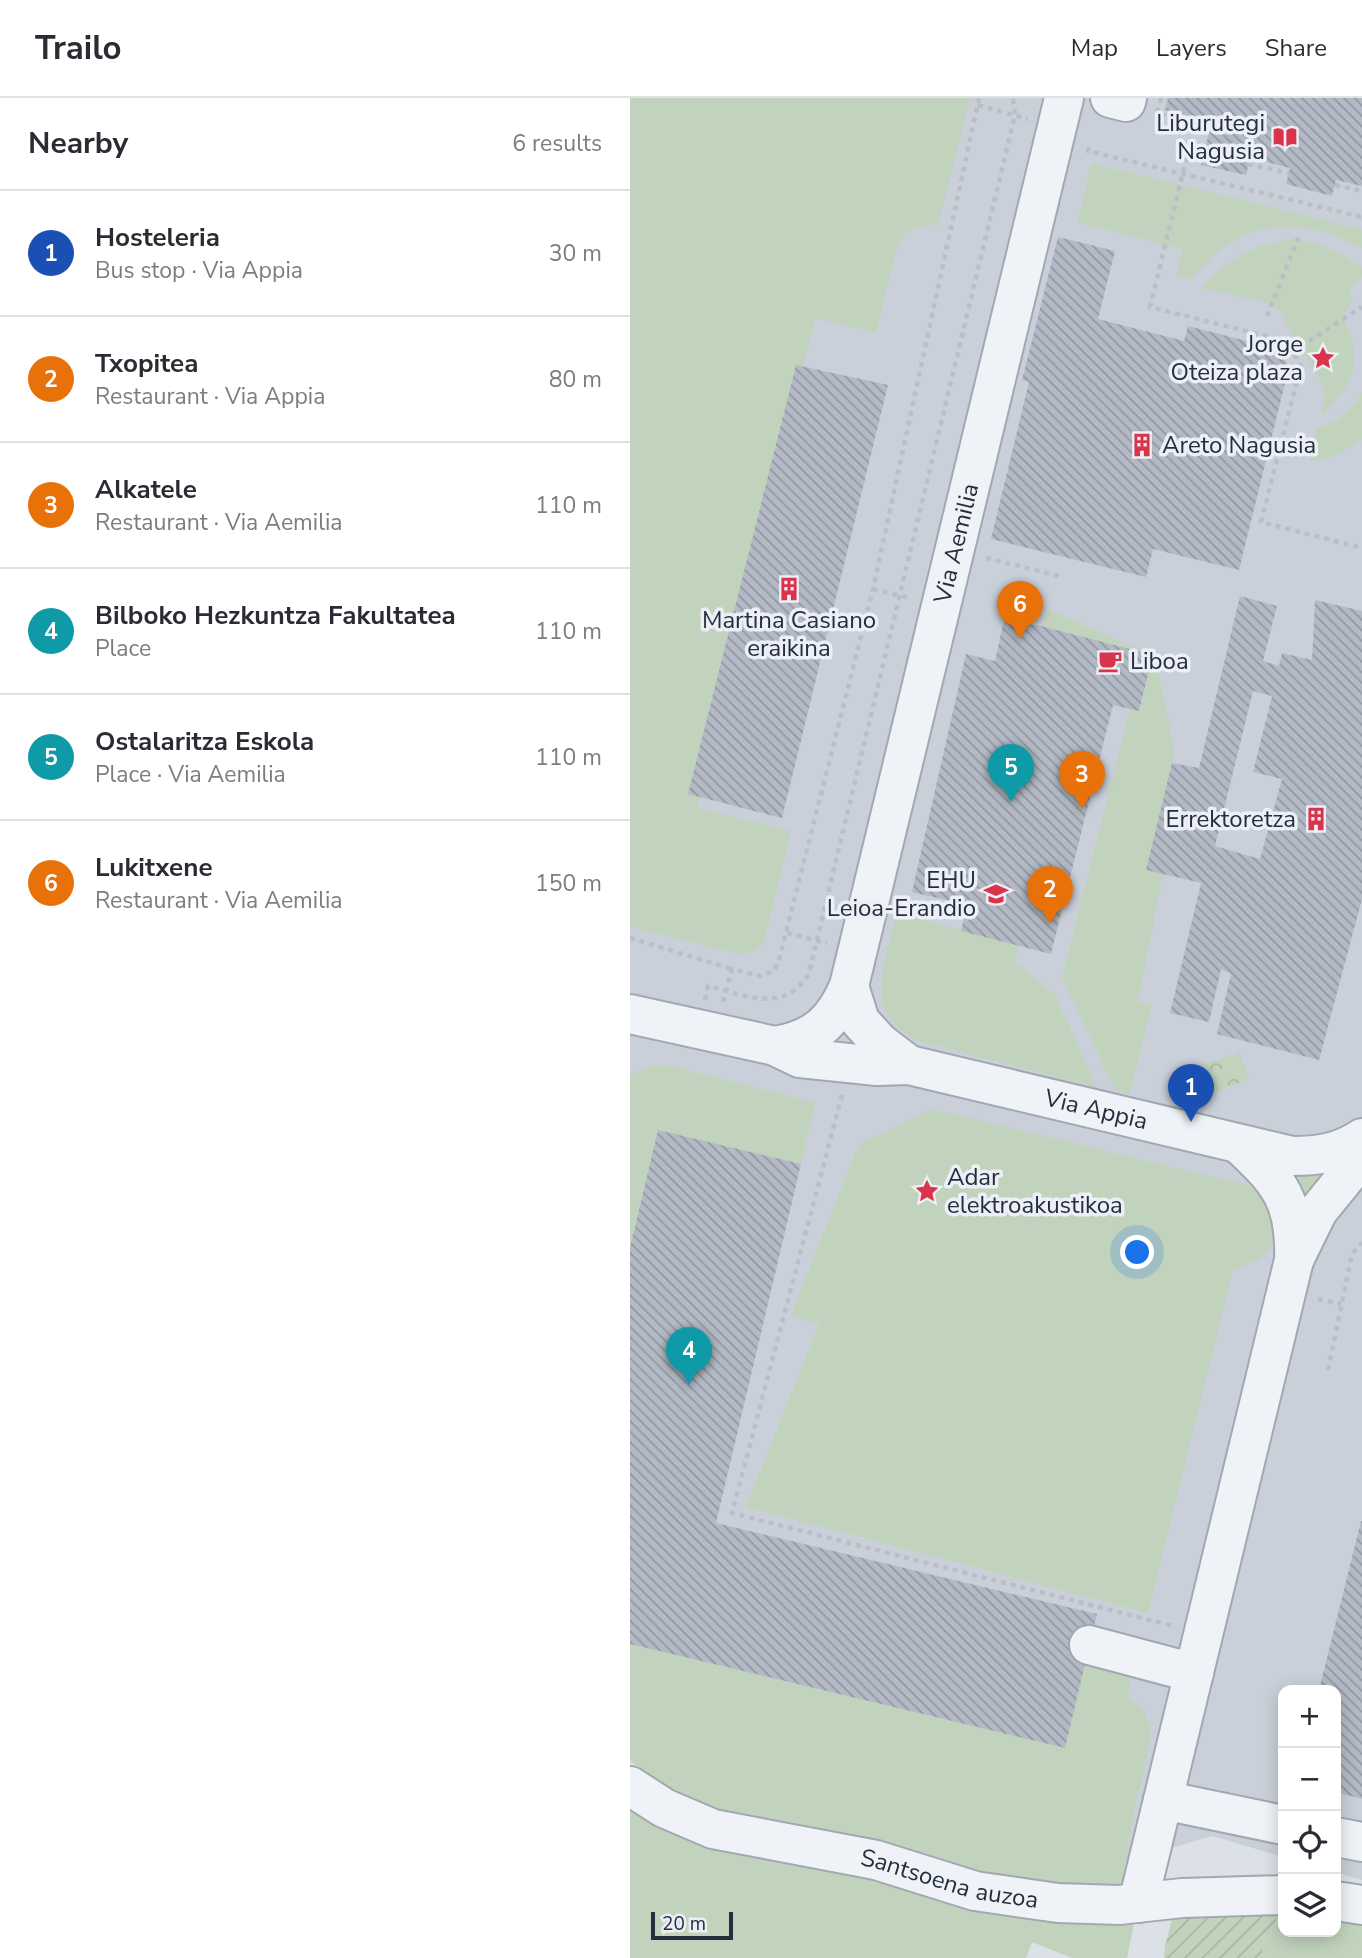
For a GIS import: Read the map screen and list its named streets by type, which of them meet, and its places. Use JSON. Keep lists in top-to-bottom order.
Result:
{
  "streets": {
    "street": ["Via Aemilia", "Via Appia", "Santsoena auzoa"]
  },
  "places": {
    "library": ["Liburutegi Nagusia"],
    "place": ["Jorge Oteiza plaza", "Adar elektroakustikoa"],
    "building": ["Areto Nagusia", "Martina Casiano eraikina", "Errektoretza"],
    "cafe": ["Liboa"],
    "school or university": ["EHU Leioa-Erandio"]
  },
  "scale_bar": "20 m",
  "page": {
    "header": "Trailo",
    "nav": ["Map", "Layers", "Share"],
    "heading": ["Nearby", "6 results"],
    "list": [
      {
        "mark": "1",
        "name": "Hosteleria",
        "note": "Bus stop · Via Appia",
        "value": "30 m"
      },
      {
        "mark": "2",
        "name": "Txopitea",
        "note": "Restaurant · Via Appia",
        "value": "80 m"
      },
      {
        "mark": "3",
        "name": "Alkatele",
        "note": "Restaurant · Via Aemilia",
        "value": "110 m"
      },
      {
        "mark": "4",
        "name": "Bilboko Hezkuntza Fakultatea",
        "note": "Place",
        "value": "110 m"
      },
      {
        "mark": "5",
        "name": "Ostalaritza Eskola",
        "note": "Place · Via Aemilia",
        "value": "110 m"
      },
      {
        "mark": "6",
        "name": "Lukitxene",
        "note": "Restaurant · Via Aemilia",
        "value": "150 m"
      }
    ],
    "pins": [
      "6",
      "5",
      "3",
      "2",
      "1",
      "4"
    ],
    "map_buttons": ["+", "−"],
    "scale": "20 m"
  }
}
